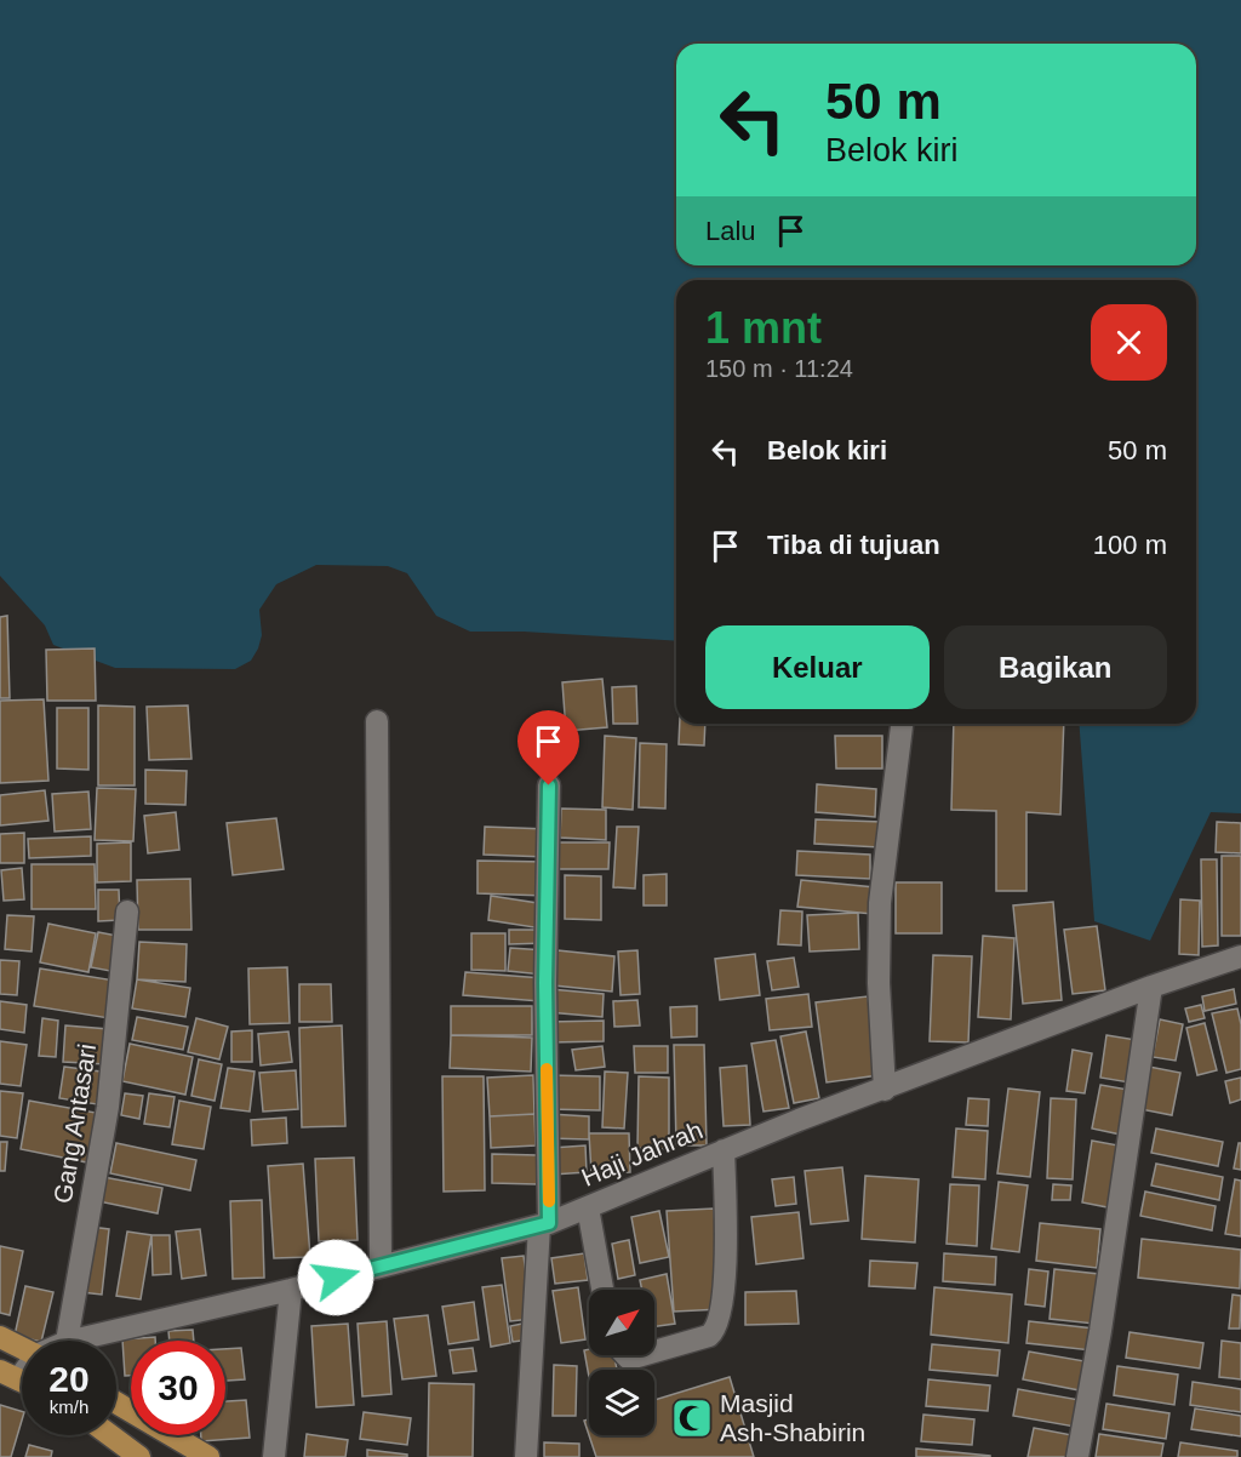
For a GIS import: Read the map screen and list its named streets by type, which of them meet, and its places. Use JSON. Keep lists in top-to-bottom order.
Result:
{
  "streets": {
    "street": ["Gang Antasari", "Haji Jahrah"]
  },
  "places": {
    "mosque": ["Masjid Ash-Shabirin"]
  },
  "north": "top right",
  "page": {
    "turn": ["50 m", "Belok kiri"],
    "then": "Lalu",
    "heading": ["1 mnt", "150 m · 11:24"],
    "list": [
      {
        "name": "Belok kiri",
        "value": "50 m"
      },
      {
        "name": "Tiba di tujuan",
        "value": "100 m"
      }
    ],
    "buttons": ["Keluar", "Bagikan"],
    "speed": "20 km/h",
    "limit": "30"
  }
}
